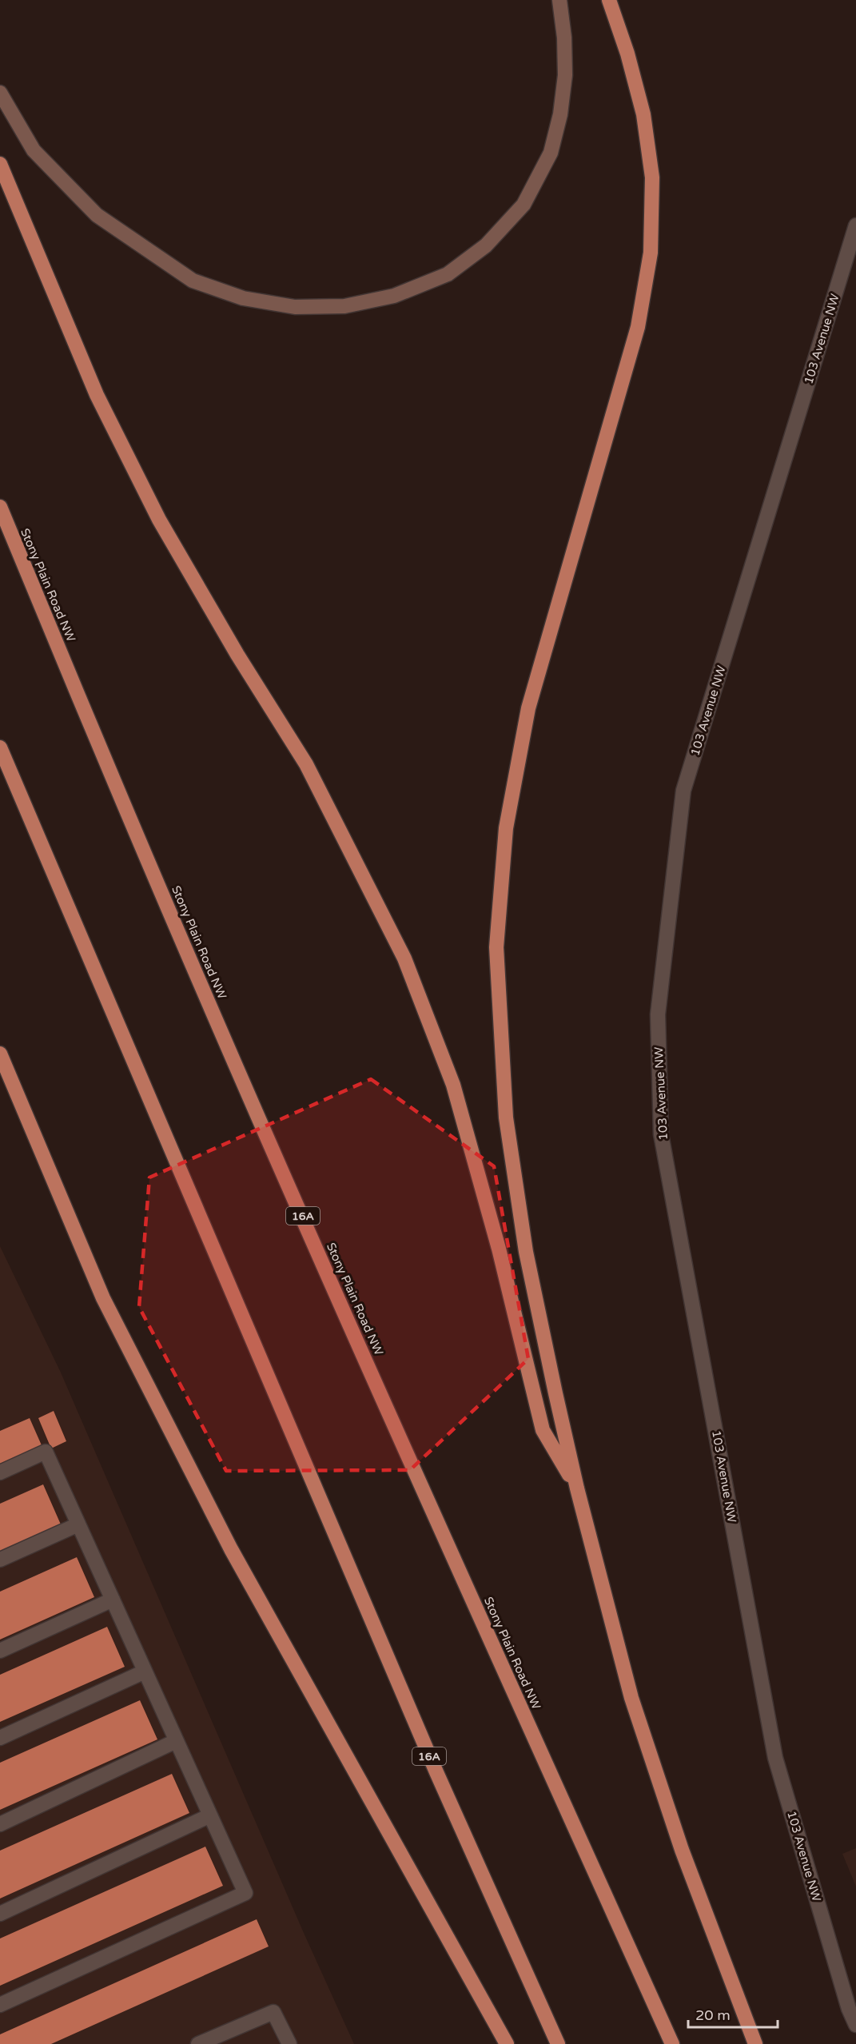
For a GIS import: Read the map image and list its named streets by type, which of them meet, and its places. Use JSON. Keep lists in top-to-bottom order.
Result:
{
  "streets": {
    "highway": ["Stony Plain Road NW", "16A"],
    "street": ["103 Avenue NW"]
  },
  "scale_bar": "20 m"
}
